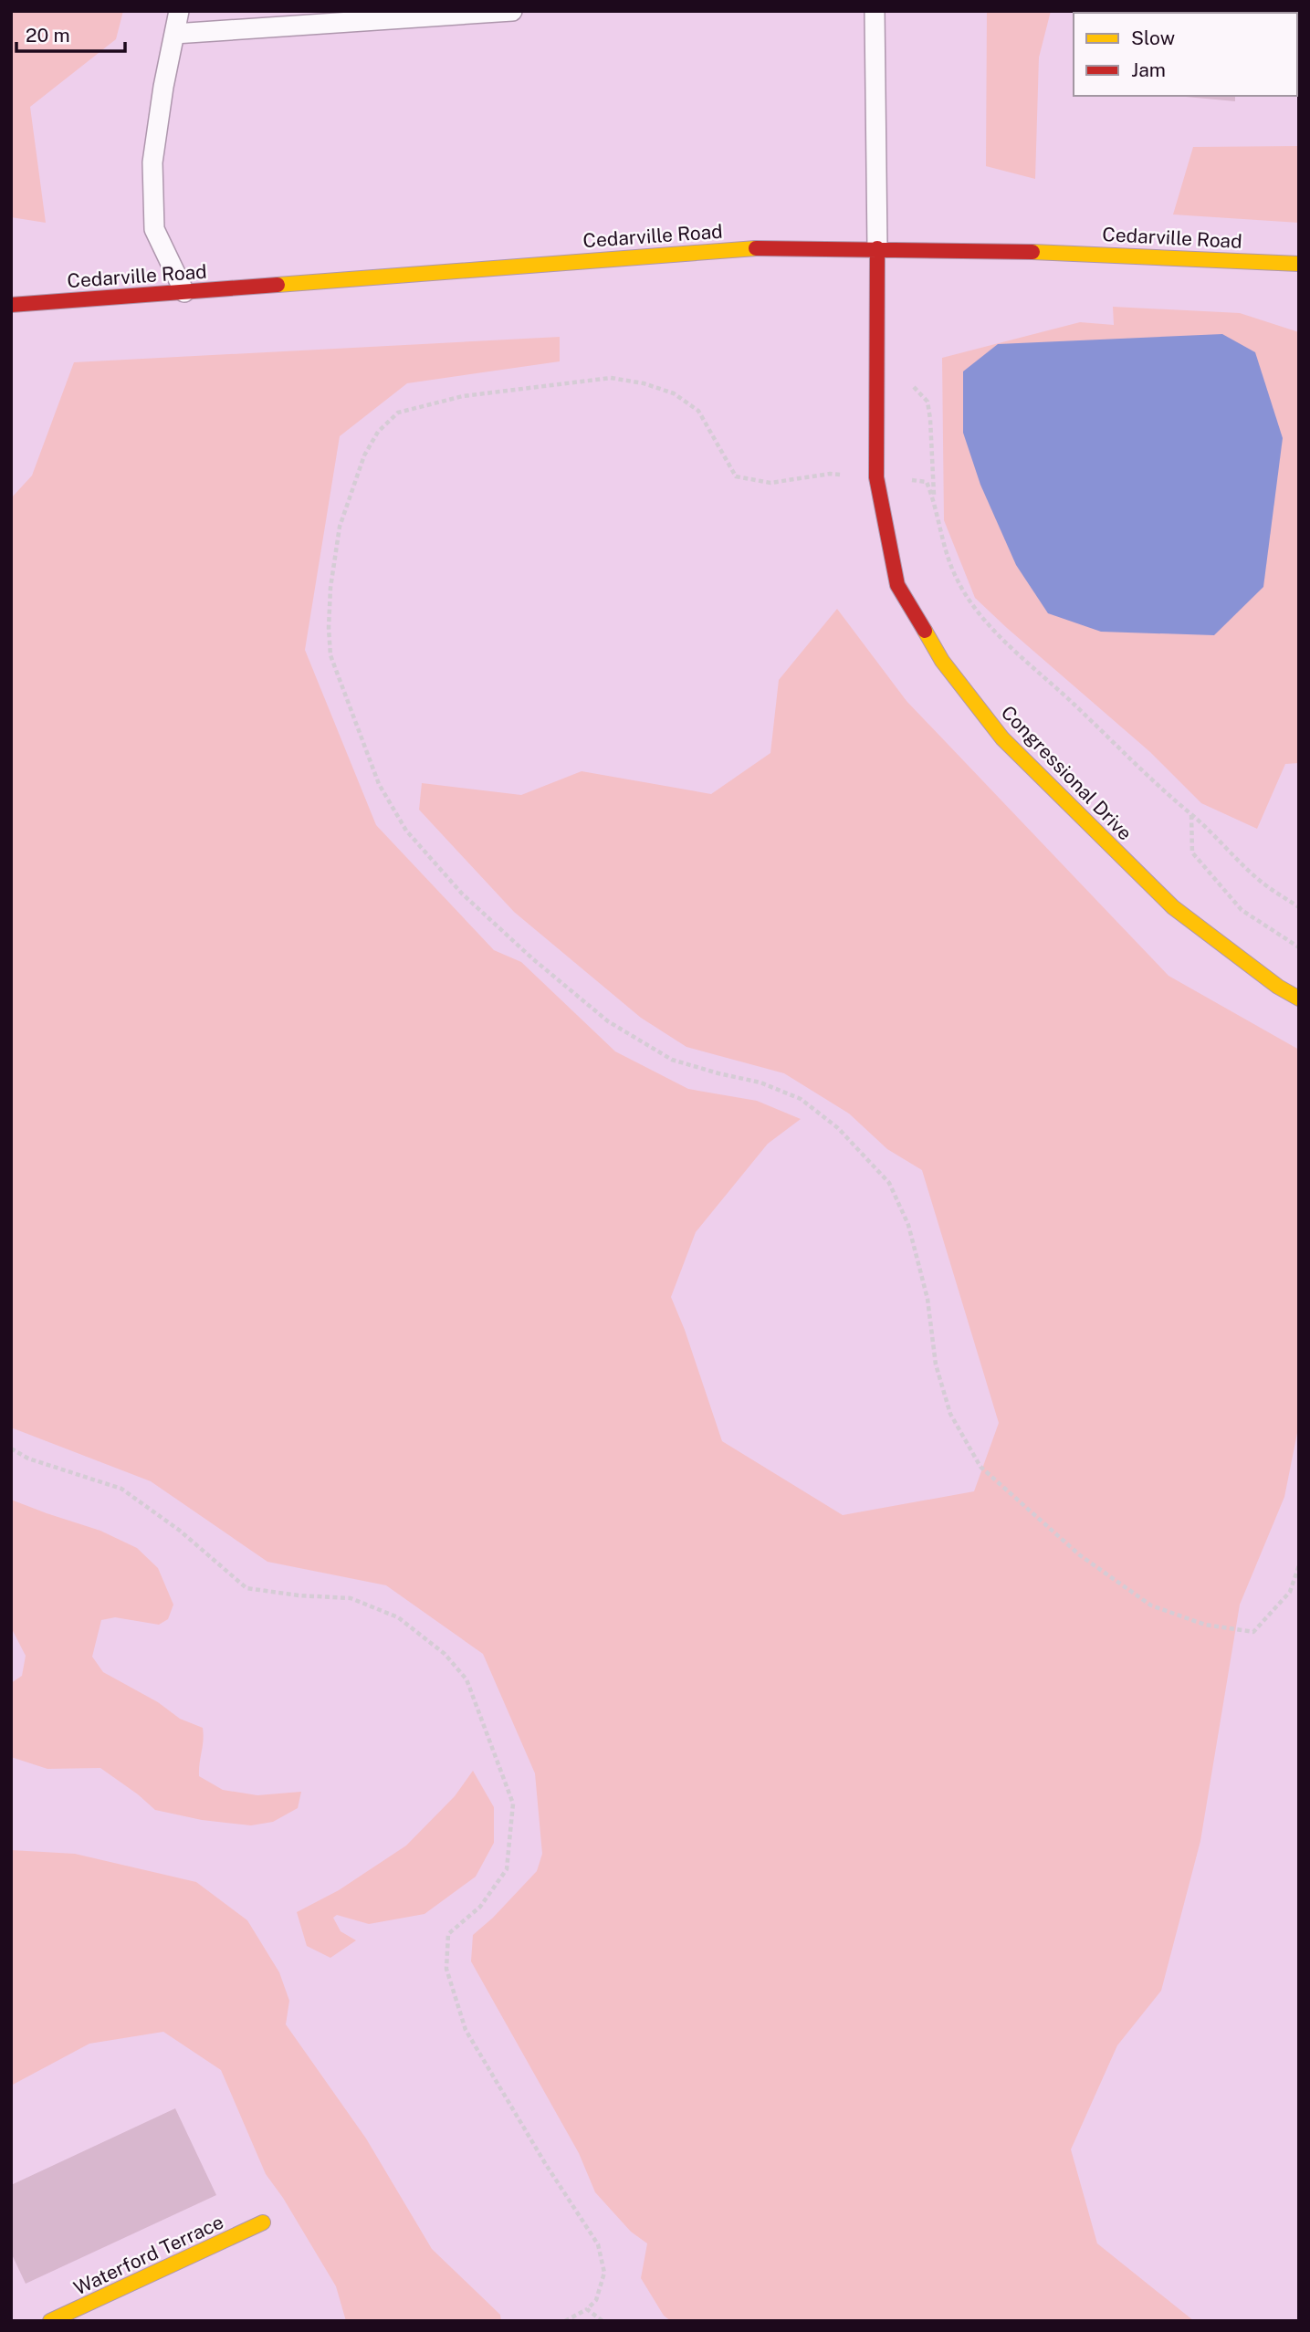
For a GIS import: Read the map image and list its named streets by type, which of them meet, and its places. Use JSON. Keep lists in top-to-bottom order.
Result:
{
  "streets": {
    "main road": ["Cedarville Road", "Congressional Drive", "Waterford Terrace"]
  },
  "crossings": [
    ["Cedarville Road", "Congressional Drive"]
  ],
  "legend": ["Slow", "Jam"],
  "scale_bar": "20 m"
}
